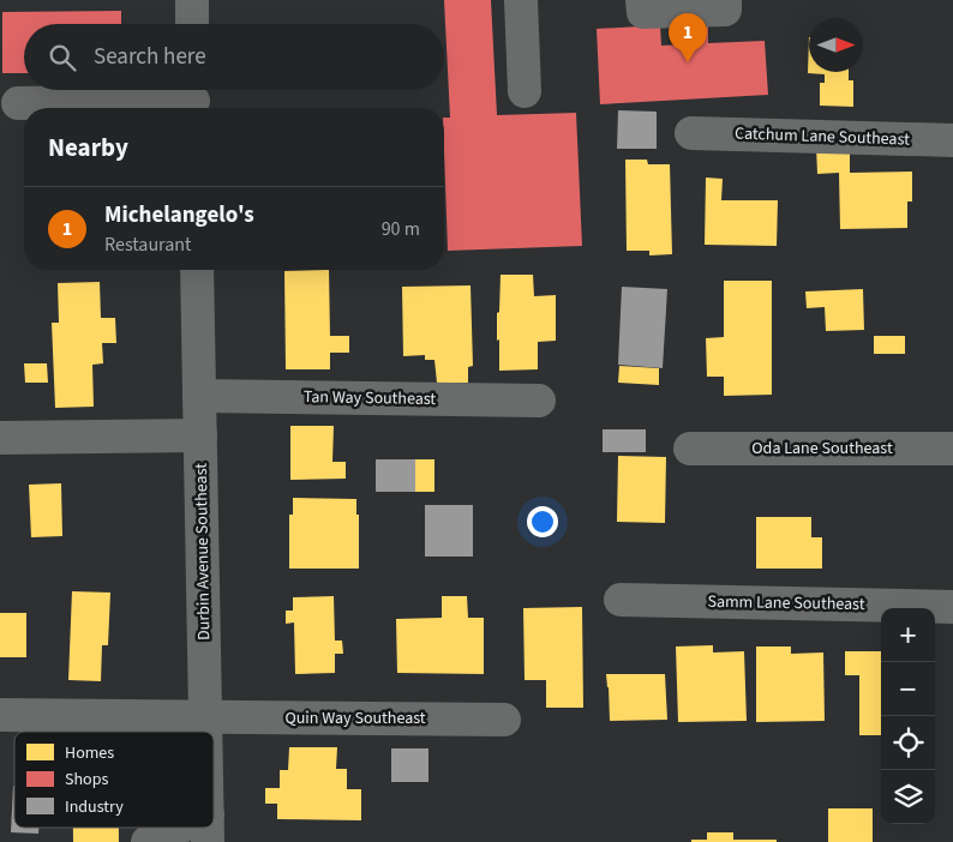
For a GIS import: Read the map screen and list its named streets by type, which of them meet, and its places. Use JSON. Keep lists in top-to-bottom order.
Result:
{
  "streets": {
    "street": [
      "Catchum Lane Southeast",
      "Tan Way Southeast",
      "Oda Lane Southeast",
      "Durbin Avenue Southeast",
      "Samm Lane Southeast",
      "Quin Way Southeast"
    ]
  },
  "crossings": [
    ["Tan Way Southeast", "Durbin Avenue Southeast"],
    ["Durbin Avenue Southeast", "Quin Way Southeast"]
  ],
  "legend": ["Homes", "Shops", "Industry"],
  "north": "right",
  "page": {
    "pins": "1",
    "search": "Search here",
    "heading": "Nearby",
    "list": [
      {
        "mark": "1",
        "name": "Michelangelo's",
        "note": "Restaurant",
        "value": "90 m"
      }
    ],
    "map_buttons": ["+", "−"]
  }
}
